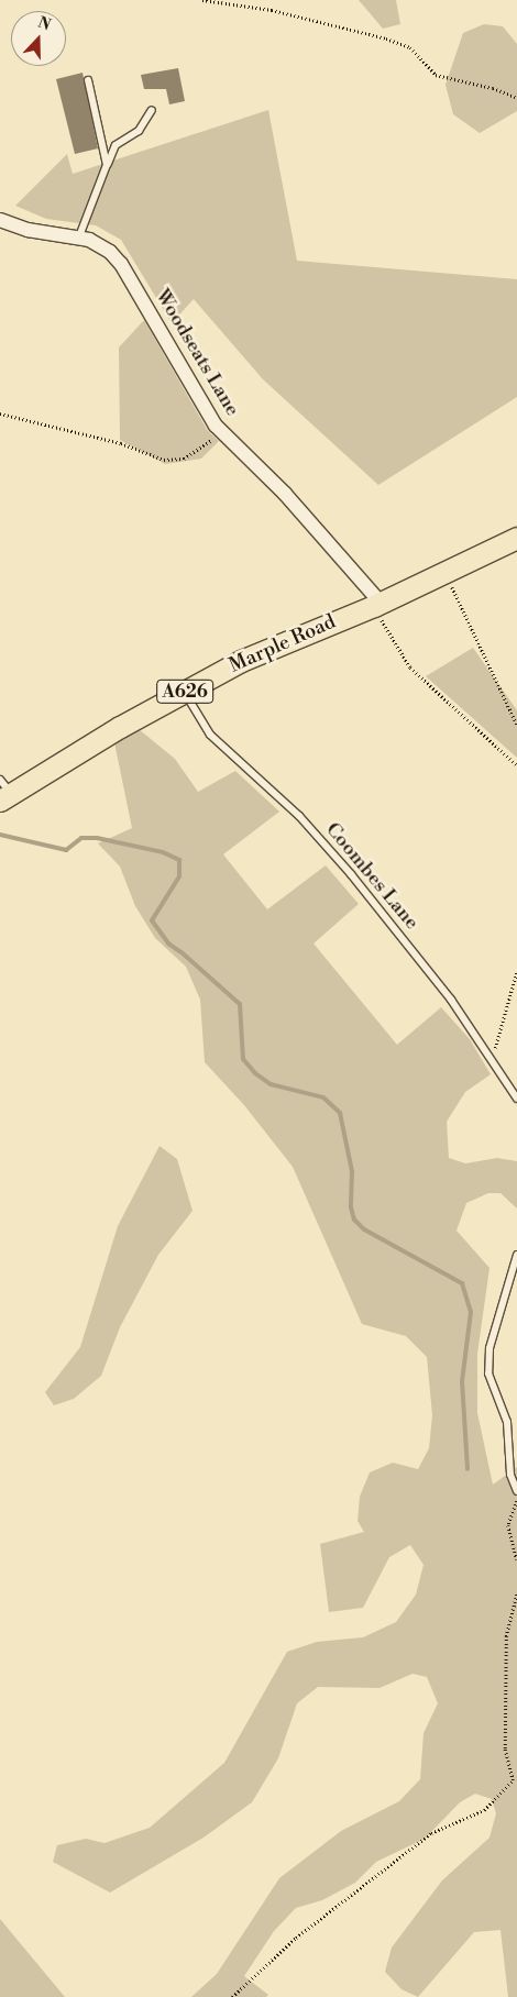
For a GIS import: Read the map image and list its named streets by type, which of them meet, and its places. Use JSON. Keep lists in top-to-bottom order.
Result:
{
  "streets": {
    "main road": ["Marple Road", "A626"],
    "street": ["Woodseats Lane"],
    "lane": ["Coombes Lane"]
  },
  "crossings": [
    ["Woodseats Lane", "Marple Road"],
    ["Marple Road", "Coombes Lane"]
  ],
  "north": "top"
}
